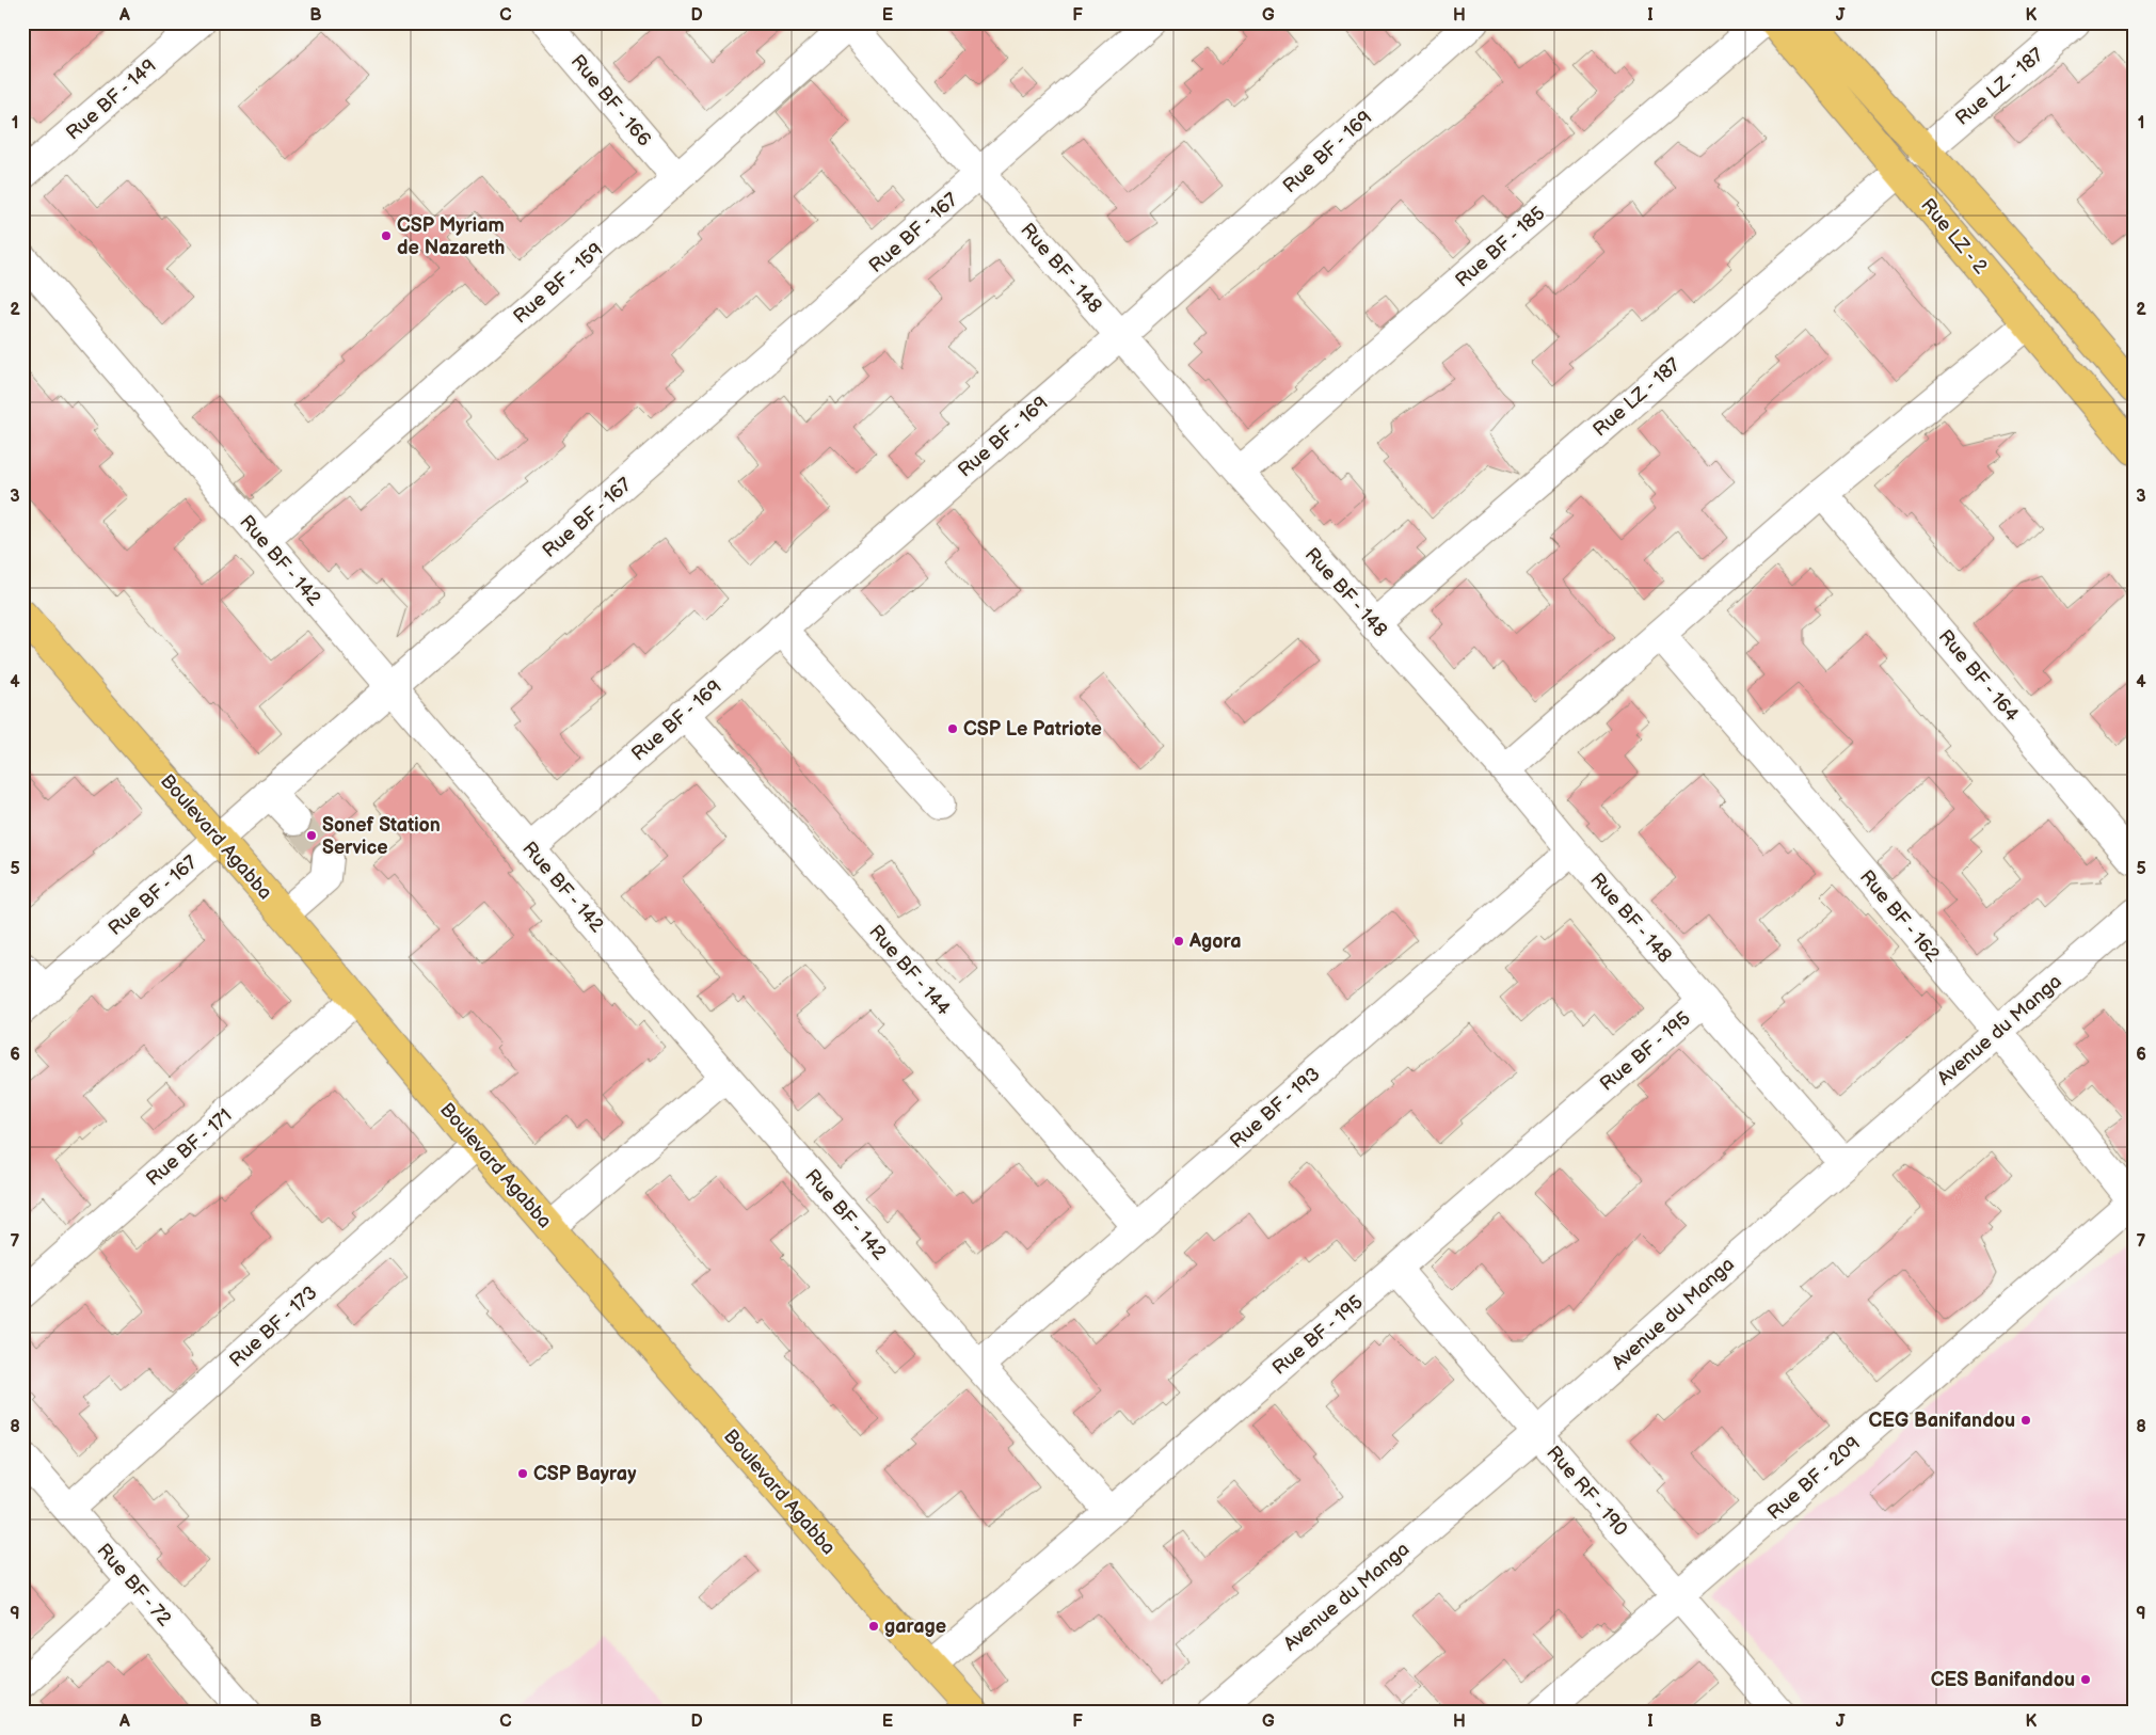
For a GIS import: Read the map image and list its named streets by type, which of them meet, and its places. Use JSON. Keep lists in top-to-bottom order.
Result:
{
  "streets": {
    "main road": ["Rue LZ - 2", "Boulevard Agabba"],
    "street": [
      "Rue LZ - 187",
      "Rue BF - 149",
      "Rue BF - 166",
      "Rue BF - 169",
      "Rue BF - 167",
      "Rue BF - 185",
      "Rue BF - 148",
      "Rue BF - 159",
      "Rue BF - 142",
      "Rue BF - 164",
      "Rue BF - 162",
      "Rue BF - 144",
      "Avenue du Manga",
      "Rue BF - 195",
      "Rue BF - 193",
      "Rue BF - 171",
      "Rue BF - 173",
      "Rue BF - 209",
      "Rue RF - 190",
      "Rue BF - 72"
    ]
  },
  "crossings": [
    ["Rue LZ - 187", "Rue LZ - 2"],
    ["Rue LZ - 187", "Rue BF - 148"],
    ["Rue BF - 166", "Rue BF - 159"],
    ["Rue BF - 169", "Rue BF - 148"],
    ["Rue BF - 169", "Rue BF - 142"],
    ["Rue BF - 169", "Rue BF - 144"],
    ["Rue BF - 167", "Rue BF - 148"],
    ["Rue BF - 167", "Rue BF - 142"],
    ["Rue BF - 167", "Boulevard Agabba"],
    ["Rue BF - 185", "Rue BF - 148"],
    ["Rue BF - 148", "Rue BF - 159"],
    ["Rue BF - 148", "Avenue du Manga"],
    ["Rue BF - 148", "Rue BF - 195"],
    ["Rue BF - 148", "Rue BF - 193"],
    ["Rue BF - 159", "Rue BF - 142"],
    ["Rue BF - 142", "Rue BF - 195"],
    ["Rue BF - 142", "Rue BF - 193"],
    ["Boulevard Agabba", "Rue BF - 195"],
    ["Boulevard Agabba", "Rue BF - 171"],
    ["Boulevard Agabba", "Rue BF - 173"],
    ["Rue BF - 162", "Avenue du Manga"],
    ["Rue BF - 162", "Rue BF - 209"],
    ["Rue BF - 144", "Rue BF - 193"],
    ["Avenue du Manga", "Rue RF - 190"],
    ["Rue BF - 195", "Rue RF - 190"],
    ["Rue BF - 173", "Rue BF - 72"],
    ["Rue BF - 209", "Rue RF - 190"]
  ],
  "places": [
    "CSP Myriam de Nazareth",
    "CSP Le Patriote",
    "Sonef Station Service",
    "Agora",
    "CEG Banifandou",
    "CSP Bayray",
    "garage",
    "CES Banifandou"
  ],
  "grid": {
    "columns": [
      "A",
      "B",
      "C",
      "D",
      "E",
      "F",
      "G",
      "H",
      "I",
      "J",
      "K"
    ],
    "rows": [
      "1",
      "2",
      "3",
      "4",
      "5",
      "6",
      "7",
      "8",
      "9"
    ]
  }
}
